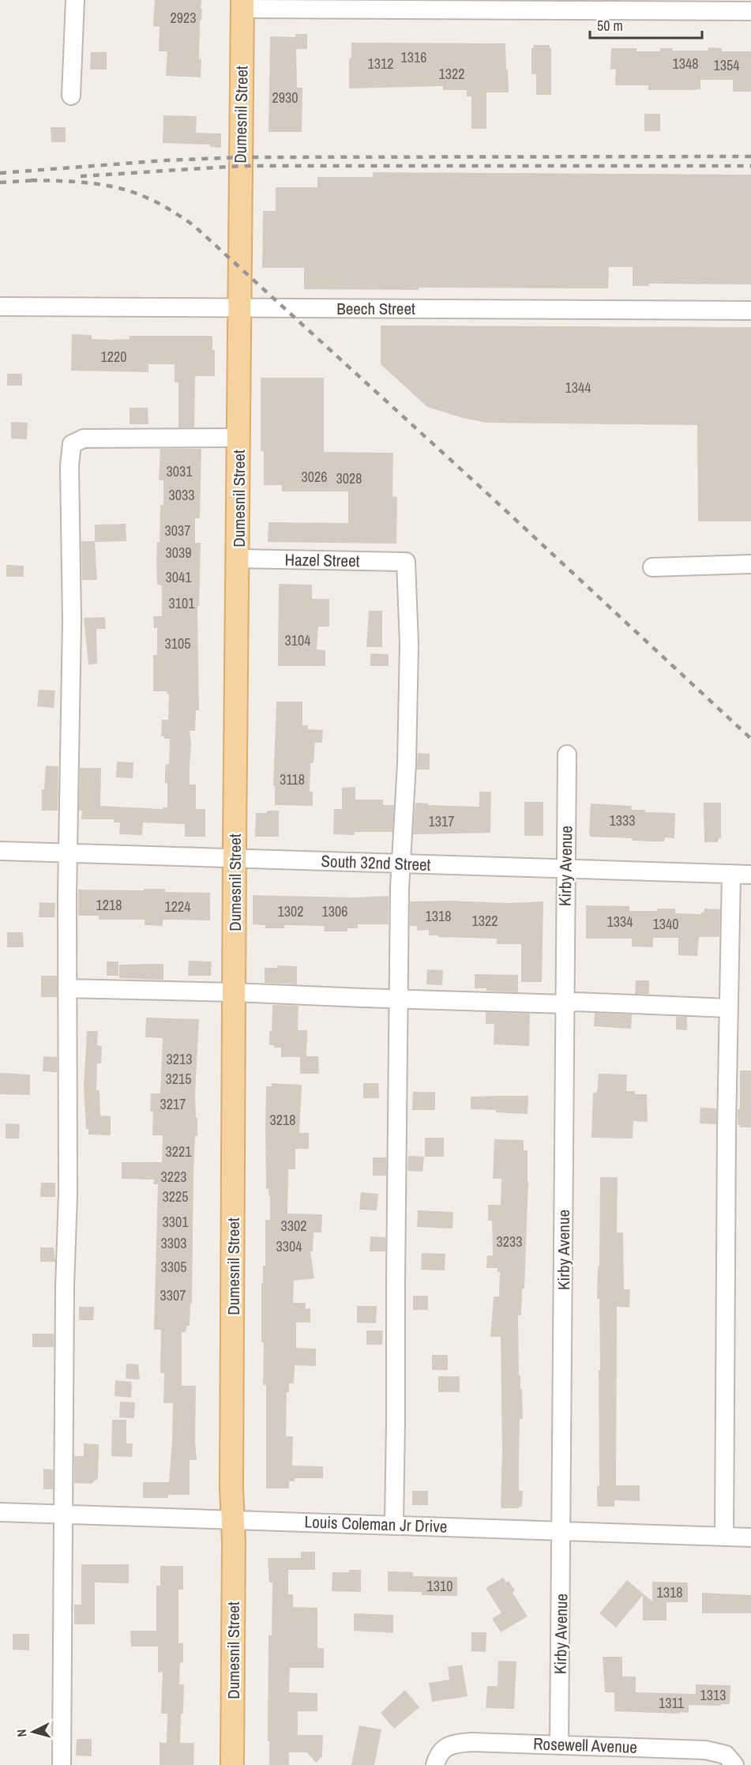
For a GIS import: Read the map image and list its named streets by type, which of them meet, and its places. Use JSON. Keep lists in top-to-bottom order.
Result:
{
  "streets": {
    "main road": ["Dumesnil Street"],
    "street": [
      "Beech Street",
      "Hazel Street",
      "South 32nd Street",
      "Kirby Avenue",
      "Louis Coleman Jr Drive",
      "Rosewell Avenue"
    ]
  },
  "crossings": [
    ["Dumesnil Street", "Beech Street"],
    ["Dumesnil Street", "Hazel Street"],
    ["Dumesnil Street", "South 32nd Street"],
    ["Dumesnil Street", "Louis Coleman Jr Drive"],
    ["Hazel Street", "South 32nd Street"],
    ["South 32nd Street", "Kirby Avenue"],
    ["Kirby Avenue", "Louis Coleman Jr Drive"],
    ["Kirby Avenue", "Rosewell Avenue"]
  ],
  "house_numbers": [
    "2923",
    "1316",
    "1312",
    "1348",
    "1354",
    "1322",
    "2930",
    "1220",
    "1344",
    "3031",
    "3026",
    "3028",
    "3033",
    "3037",
    "3039",
    "3041",
    "3101",
    "3104",
    "3105",
    "3118",
    "1333",
    "1317",
    "1218",
    "1224",
    "1302",
    "1306",
    "1318",
    "1322",
    "1334",
    "1340",
    "3213",
    "3215",
    "3217",
    "3218",
    "3221",
    "3223",
    "3225",
    "3301",
    "3302",
    "3233",
    "3303",
    "3304",
    "3305",
    "3307",
    "1310",
    "1318",
    "1313",
    "1311"
  ],
  "scale_bar": "50 m",
  "north": "left"
}
